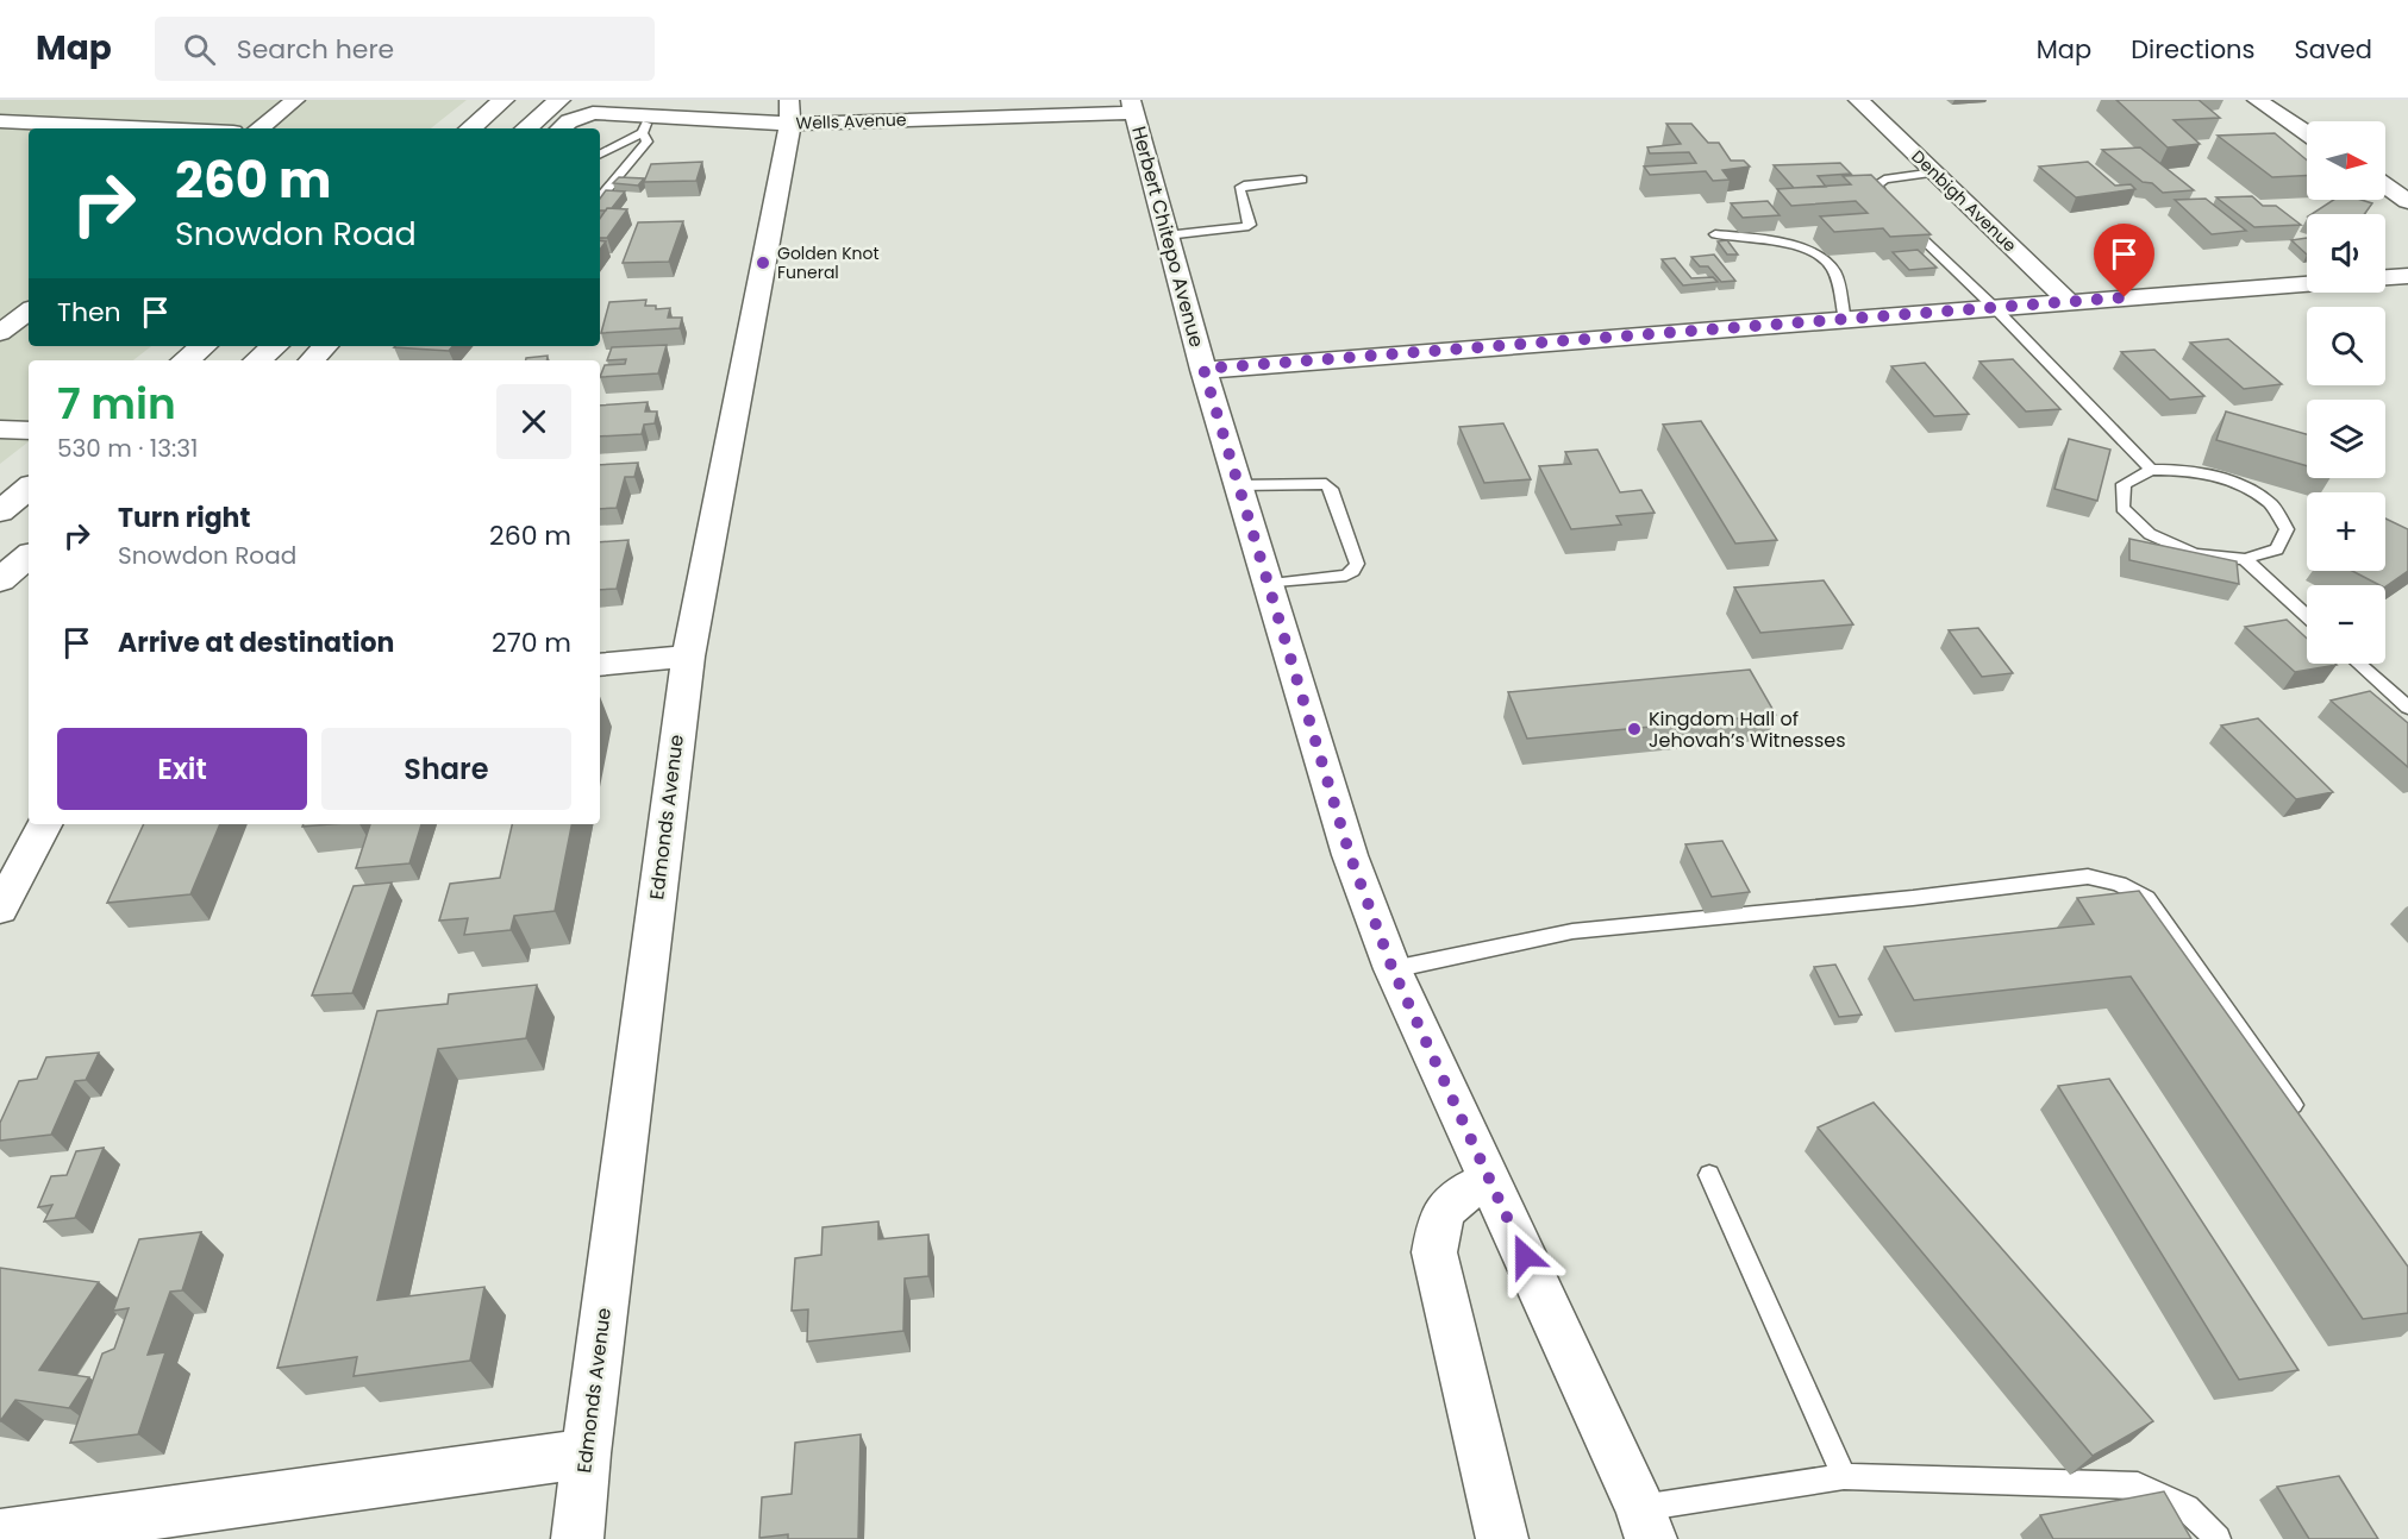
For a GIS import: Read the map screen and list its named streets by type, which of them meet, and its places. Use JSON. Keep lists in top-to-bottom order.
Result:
{
  "streets": {
    "street": [
      "Wells Avenue",
      "Denbigh Avenue",
      "Herbert Chitepo Avenue",
      "Edmonds Avenue"
    ]
  },
  "crossings": [
    ["Wells Avenue", "Herbert Chitepo Avenue"],
    ["Wells Avenue", "Edmonds Avenue"]
  ],
  "places": ["Golden Knot Funeral", "Kingdom Hall of Jehovah’s Witnesses"],
  "north": "right",
  "page": {
    "header": "Map",
    "search": "Search here",
    "nav": ["Map", "Directions", "Saved"],
    "map_buttons": ["+", "−"],
    "turn": ["260 m", "Snowdon Road"],
    "then": "Then",
    "heading": ["7 min", "530 m · 13:31"],
    "list": [
      {
        "name": "Turn right",
        "note": "Snowdon Road",
        "value": "260 m"
      },
      {
        "name": "Arrive at destination",
        "value": "270 m"
      }
    ],
    "buttons": ["Exit", "Share"]
  }
}
